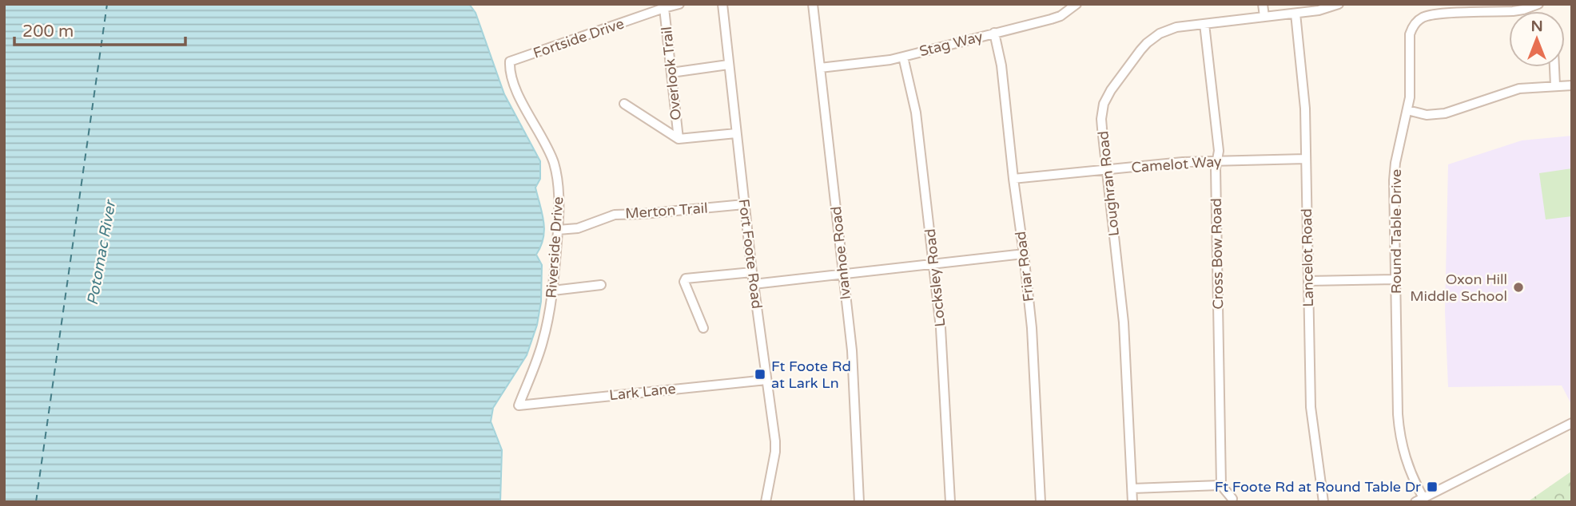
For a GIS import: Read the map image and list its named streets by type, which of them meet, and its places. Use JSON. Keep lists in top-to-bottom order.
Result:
{
  "streets": {
    "street": [
      "Fortside Drive",
      "Stag Way",
      "Overlook Trail",
      "Camelot Way",
      "Loughran Road",
      "Merton Trail",
      "Round Table Drive",
      "Riverside Drive",
      "Ivanhoe Road",
      "Fort Foote Road",
      "Cross Bow Road",
      "Lancelot Road",
      "Friar Road",
      "Locksley Road",
      "Lark Lane"
    ]
  },
  "crossings": [
    ["Fortside Drive", "Overlook Trail"],
    ["Fortside Drive", "Riverside Drive"],
    ["Stag Way", "Ivanhoe Road"],
    ["Stag Way", "Friar Road"],
    ["Stag Way", "Locksley Road"],
    ["Camelot Way", "Loughran Road"],
    ["Camelot Way", "Cross Bow Road"],
    ["Camelot Way", "Lancelot Road"],
    ["Camelot Way", "Friar Road"],
    ["Loughran Road", "Cross Bow Road"],
    ["Loughran Road", "Lancelot Road"],
    ["Merton Trail", "Riverside Drive"],
    ["Merton Trail", "Fort Foote Road"],
    ["Riverside Drive", "Lark Lane"],
    ["Fort Foote Road", "Lark Lane"]
  ],
  "water": ["Potomac River"],
  "places": {
    "other": ["Oxon Hill Middle School"],
    "transit": ["Ft Foote Rd at Lark Ln", "Ft Foote Rd at Round Table Dr"]
  },
  "scale_bar": "200 m",
  "north": "top"
}
